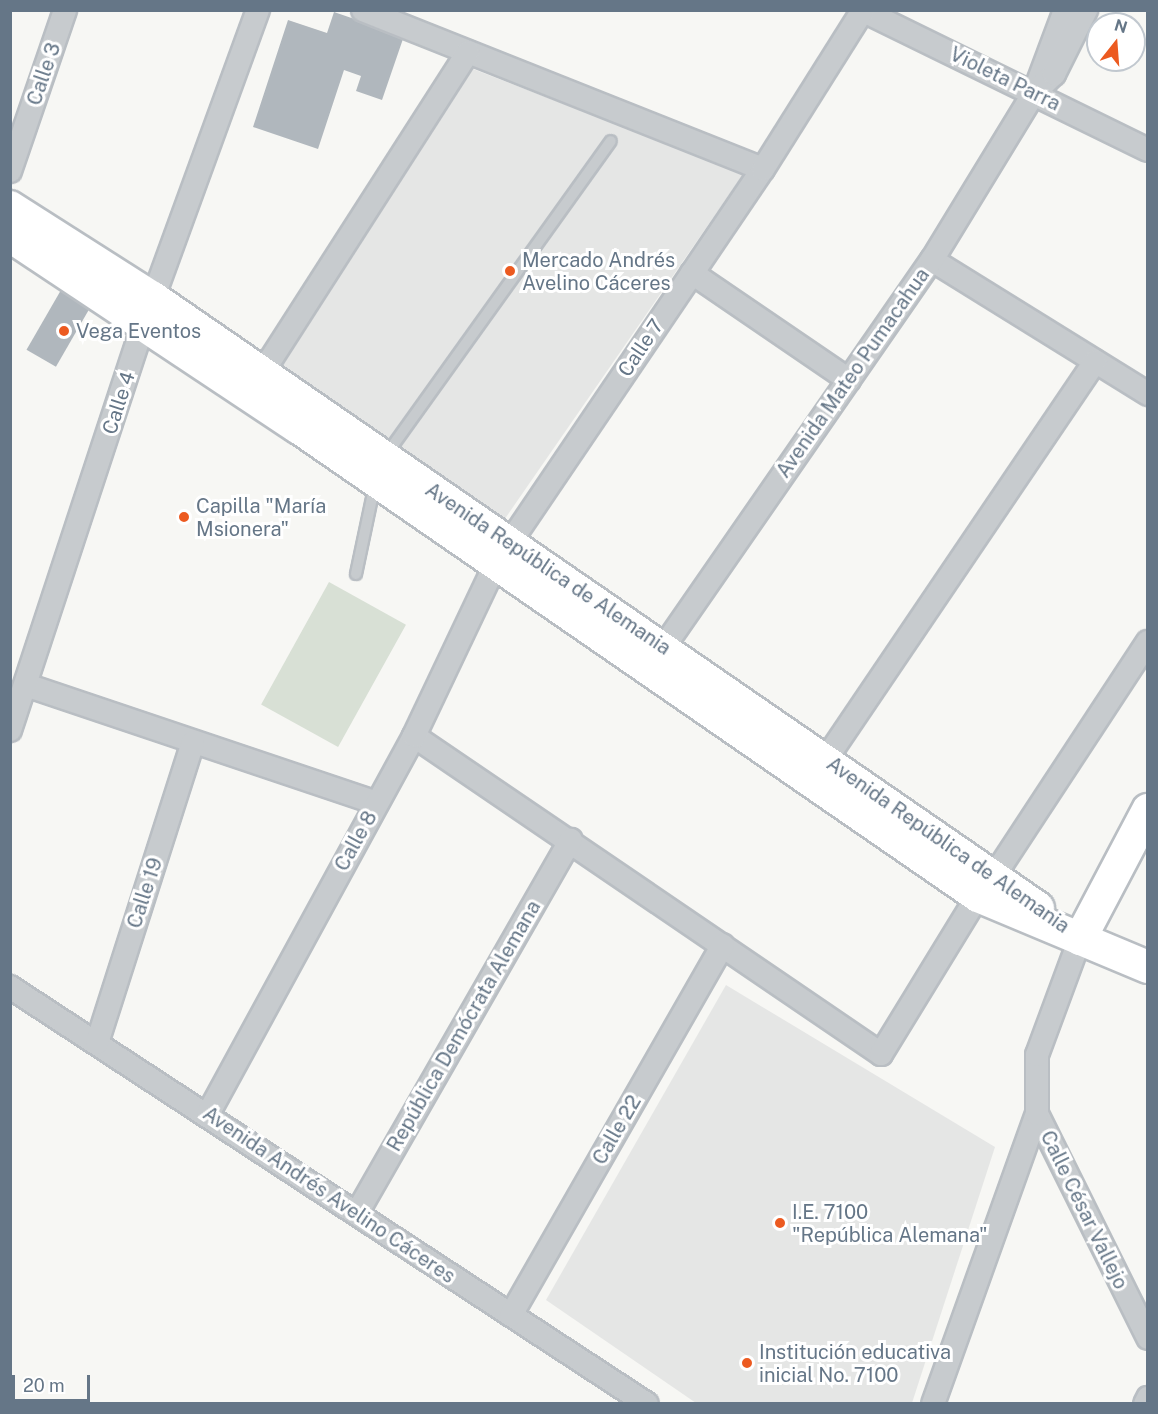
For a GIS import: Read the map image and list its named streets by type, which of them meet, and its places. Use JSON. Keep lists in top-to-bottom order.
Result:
{
  "streets": {
    "street": [
      "Calle 3",
      "Violeta Parra",
      "Calle 7",
      "Avenida Mateo Pumacahua",
      "Calle 4",
      "Avenida República de Alemania",
      "Calle 8",
      "Calle 19",
      "República Demócrata Alemana",
      "Calle 22",
      "Avenida Andrés Avelino Cáceres",
      "Calle César Vallejo"
    ]
  },
  "crossings": [
    ["Violeta Parra", "Calle 7"],
    ["Violeta Parra", "Avenida Mateo Pumacahua"],
    ["Calle 7", "Avenida República de Alemania"],
    ["Calle 7", "Calle 8"],
    ["Avenida Mateo Pumacahua", "Avenida República de Alemania"],
    ["Calle 4", "Avenida República de Alemania"],
    ["Avenida República de Alemania", "Calle 8"],
    ["Calle 8", "Avenida Andrés Avelino Cáceres"],
    ["Calle 19", "Avenida Andrés Avelino Cáceres"],
    ["República Demócrata Alemana", "Avenida Andrés Avelino Cáceres"],
    ["Calle 22", "Avenida Andrés Avelino Cáceres"]
  ],
  "places": [
    "Mercado Andrés Avelino Cáceres",
    "Vega Eventos",
    "Capilla \"María Msionera\"",
    "I.E. 7100 \"República Alemana\"",
    "Institución educativa inicial No. 7100"
  ],
  "scale_bar": "20 m",
  "north": "top"
}
